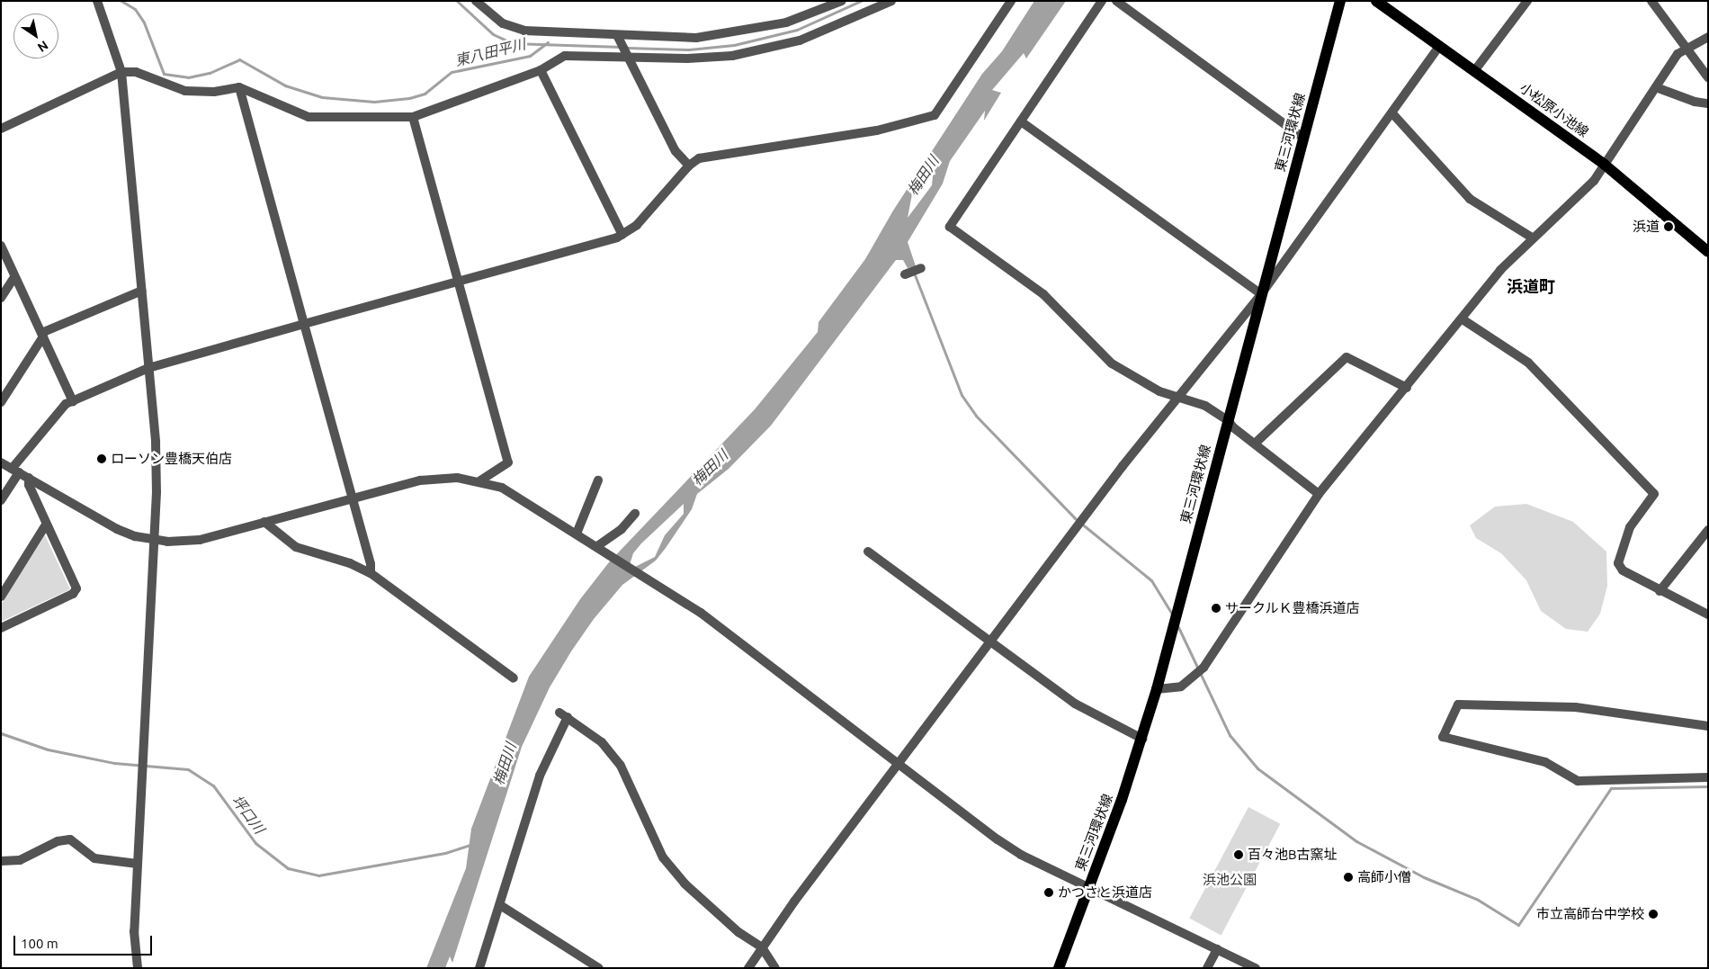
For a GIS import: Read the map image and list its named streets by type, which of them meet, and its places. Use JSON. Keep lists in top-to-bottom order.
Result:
{
  "streets": {
    "main road": ["小松原小池線", "東三河環状線"]
  },
  "districts": ["浜道町"],
  "water": ["東八田平川", "梅田川", "坪口川"],
  "parks": ["浜池公園"],
  "places": [
    "浜道",
    "ローソン豊橋天伯店",
    "サークルＫ豊橋浜道店",
    "百々池B古窯址",
    "高師小僧",
    "かつさと浜道店",
    "市立高師台中学校"
  ],
  "scale_bar": "100 m",
  "north": "bottom right"
}
